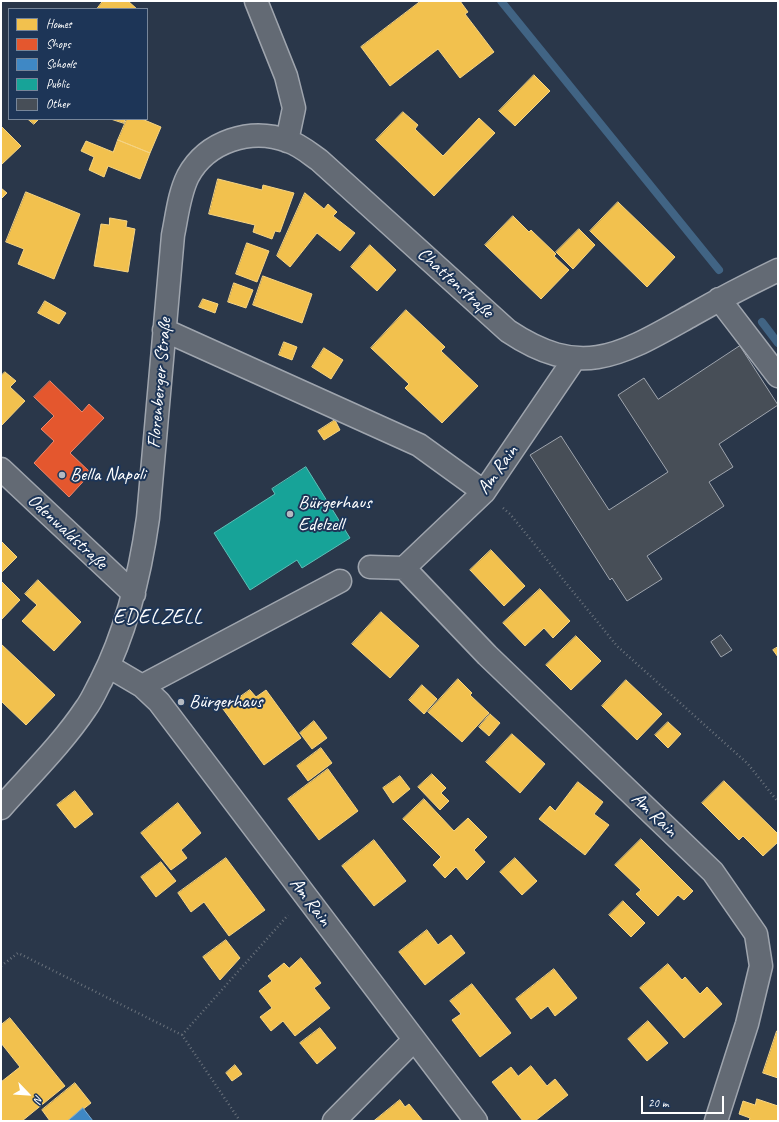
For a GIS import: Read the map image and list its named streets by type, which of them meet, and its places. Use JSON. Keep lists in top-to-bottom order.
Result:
{
  "streets": {
    "street": [
      "Chattenstraße",
      "Florenberger Straße",
      "Am Rain",
      "Odenwaldstraße"
    ]
  },
  "crossings": [
    ["Chattenstraße", "Florenberger Straße"],
    ["Chattenstraße", "Am Rain"],
    ["Florenberger Straße", "Am Rain"],
    ["Florenberger Straße", "Odenwaldstraße"]
  ],
  "districts": ["EDELZELL"],
  "places": ["Bella Napoli", "Bürgerhaus Edelzell", "Bürgerhaus"],
  "legend": [
    "Homes",
    "Shops",
    "Schools",
    "Public",
    "Other"
  ],
  "scale_bar": "20 m",
  "north": "bottom right"
}
